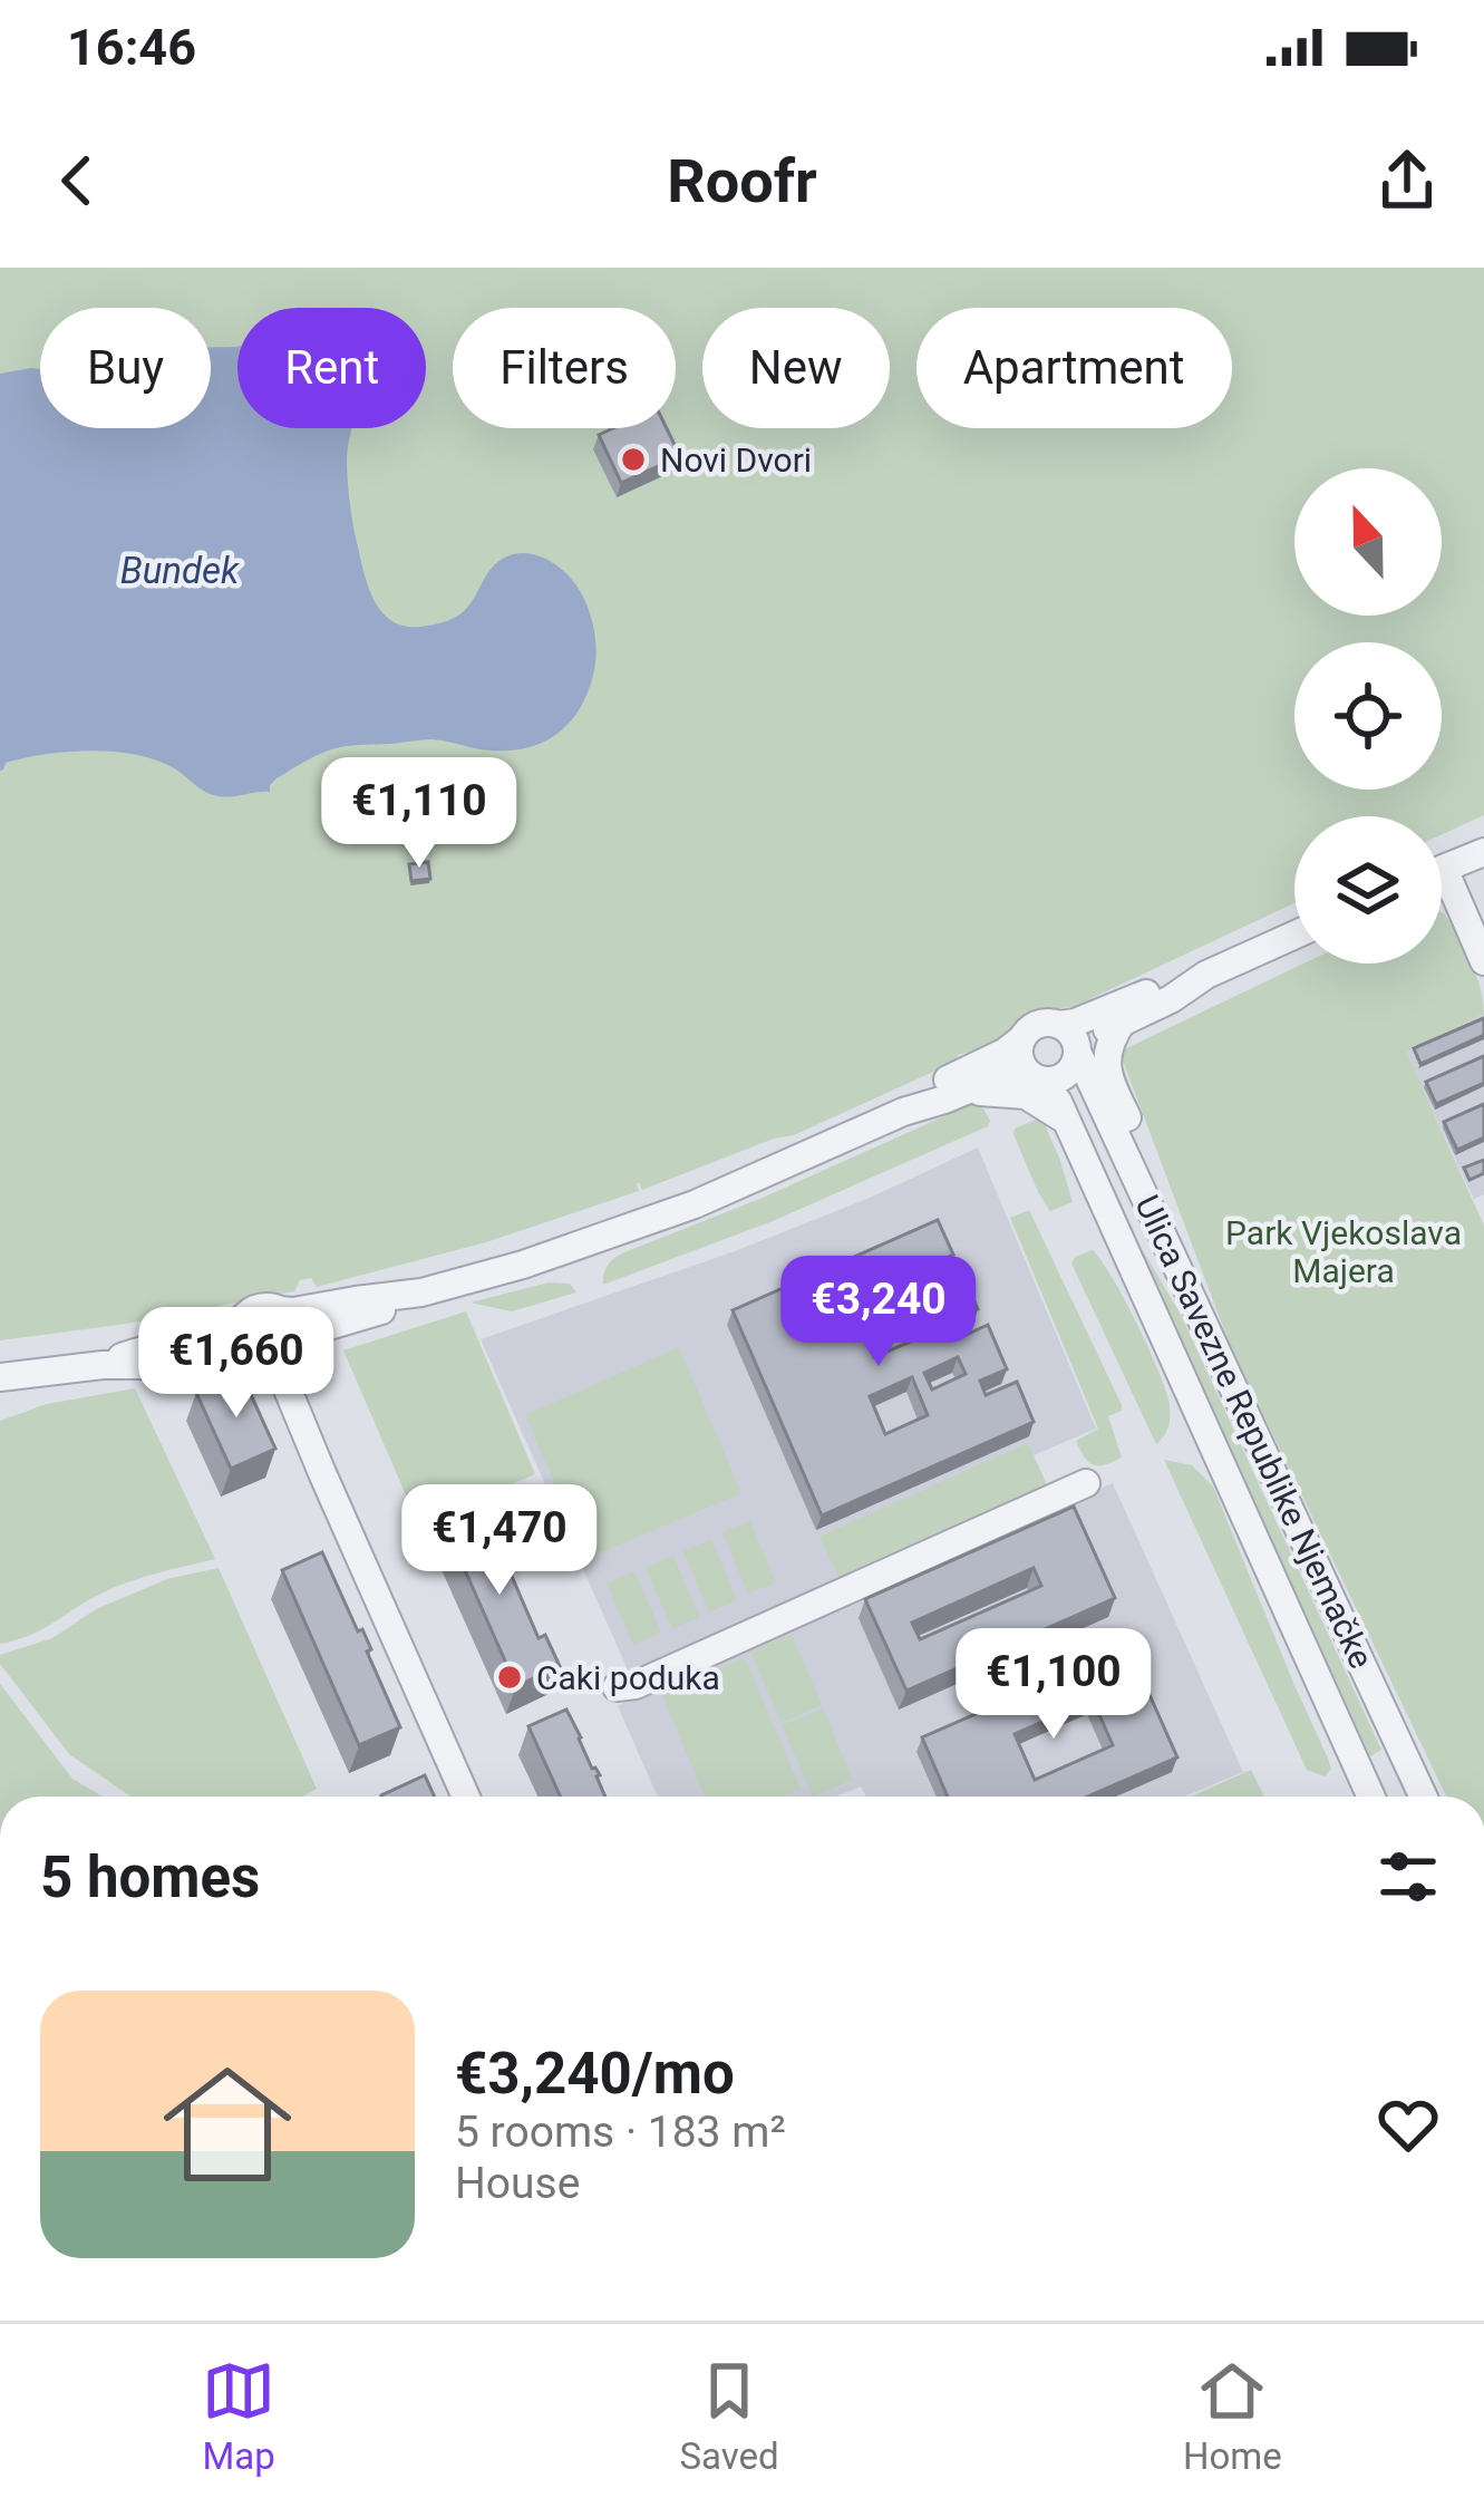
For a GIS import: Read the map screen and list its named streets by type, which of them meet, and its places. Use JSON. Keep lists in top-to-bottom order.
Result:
{
  "streets": {
    "street": ["Ulica Savezne Republike Njemačke"]
  },
  "water": ["Bundek"],
  "parks": ["Park Vjekoslava Majera"],
  "places": ["Novi Dvori", "Caki poduka"],
  "north": "top",
  "page": {
    "status": "16:46",
    "header": "Roofr",
    "chip": [
      "Buy",
      "Rent",
      "Filters",
      "New",
      "Apartment"
    ],
    "price": [
      "€1,110",
      "€3,240",
      "€1,660",
      "€1,470",
      "€1,100"
    ],
    "heading": "5 homes",
    "list": [
      {
        "name": "€3,240/mo",
        "note": "5 rooms · 183 m² · House"
      }
    ],
    "tabs": ["Map", "Saved", "Home"]
  }
}
